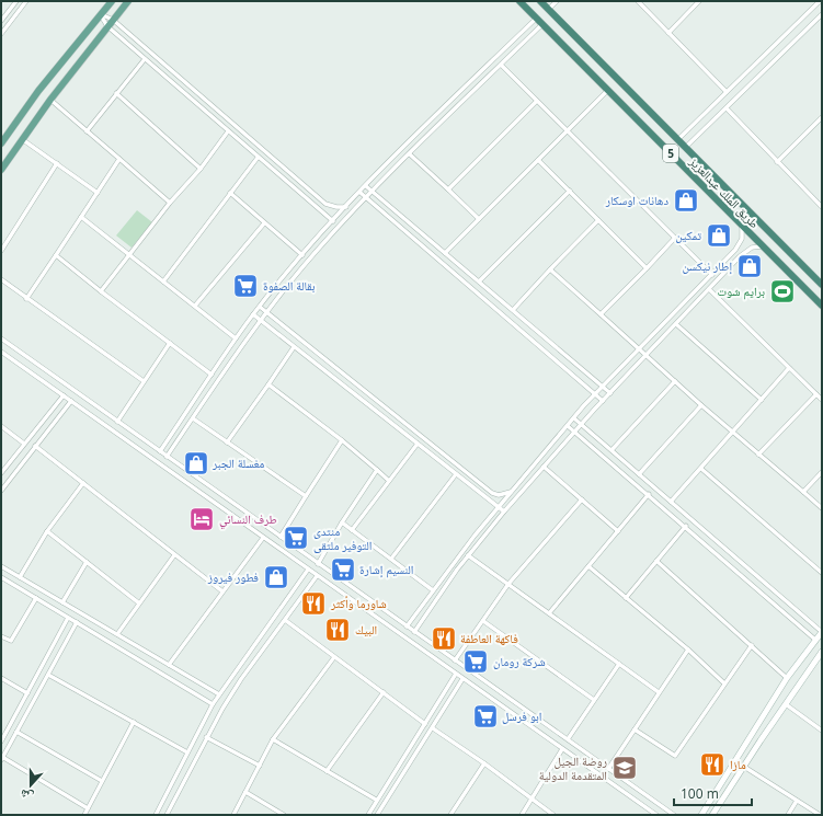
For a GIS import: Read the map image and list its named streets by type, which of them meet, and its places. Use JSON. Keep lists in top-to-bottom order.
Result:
{
  "streets": {
    "highway": ["5", "طريق الملك عبدالعزيز"]
  },
  "places": {
    "shop": [
      "دهانات اوسكار",
      "تمكين",
      "إطار نيكسن",
      "مغسلة الجبر",
      "فطور فيروز"
    ],
    "supermarket": [
      "بقالة الصفوة",
      "منتدى التوفير ملتقى",
      "النسيم إشارة",
      "شركة رومان",
      "ابو فرسل"
    ],
    "sports": ["برايم شوت"],
    "hotel": ["طرف النسائي"],
    "restaurant": [
      "شاورما وأكثر",
      "البيك",
      "فاكهة العاطفة",
      "مازا"
    ],
    "school or university": ["روضة الجيل المتقدمة الدولية"]
  },
  "scale_bar": "100 m",
  "north": "bottom"
}
